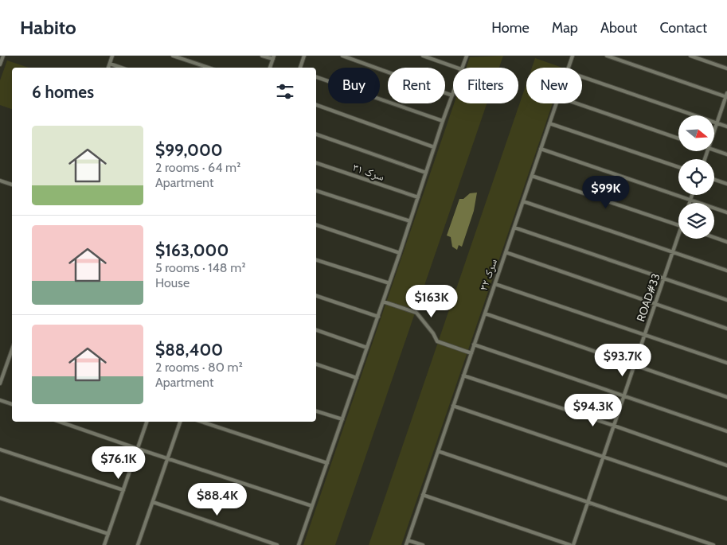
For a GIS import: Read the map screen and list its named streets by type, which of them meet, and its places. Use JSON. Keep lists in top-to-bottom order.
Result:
{
  "streets": {
    "street": ["سرک ۳۱", "سرک ۳۲", "ROAD#33"]
  },
  "north": "right",
  "page": {
    "header": "Habito",
    "nav": [
      "Home",
      "Map",
      "About",
      "Contact"
    ],
    "chip": [
      "Buy",
      "Rent",
      "Filters",
      "New"
    ],
    "heading": "6 homes",
    "list": [
      {
        "name": "$99,000",
        "note": "2 rooms · 64 m² · Apartment"
      },
      {
        "name": "$163,000",
        "note": "5 rooms · 148 m² · House"
      },
      {
        "name": "$88,400",
        "note": "2 rooms · 80 m² · Apartment"
      }
    ],
    "price": [
      "$99K",
      "$163K",
      "$93.7K",
      "$94.3K",
      "$76.1K",
      "$88.4K"
    ]
  }
}
